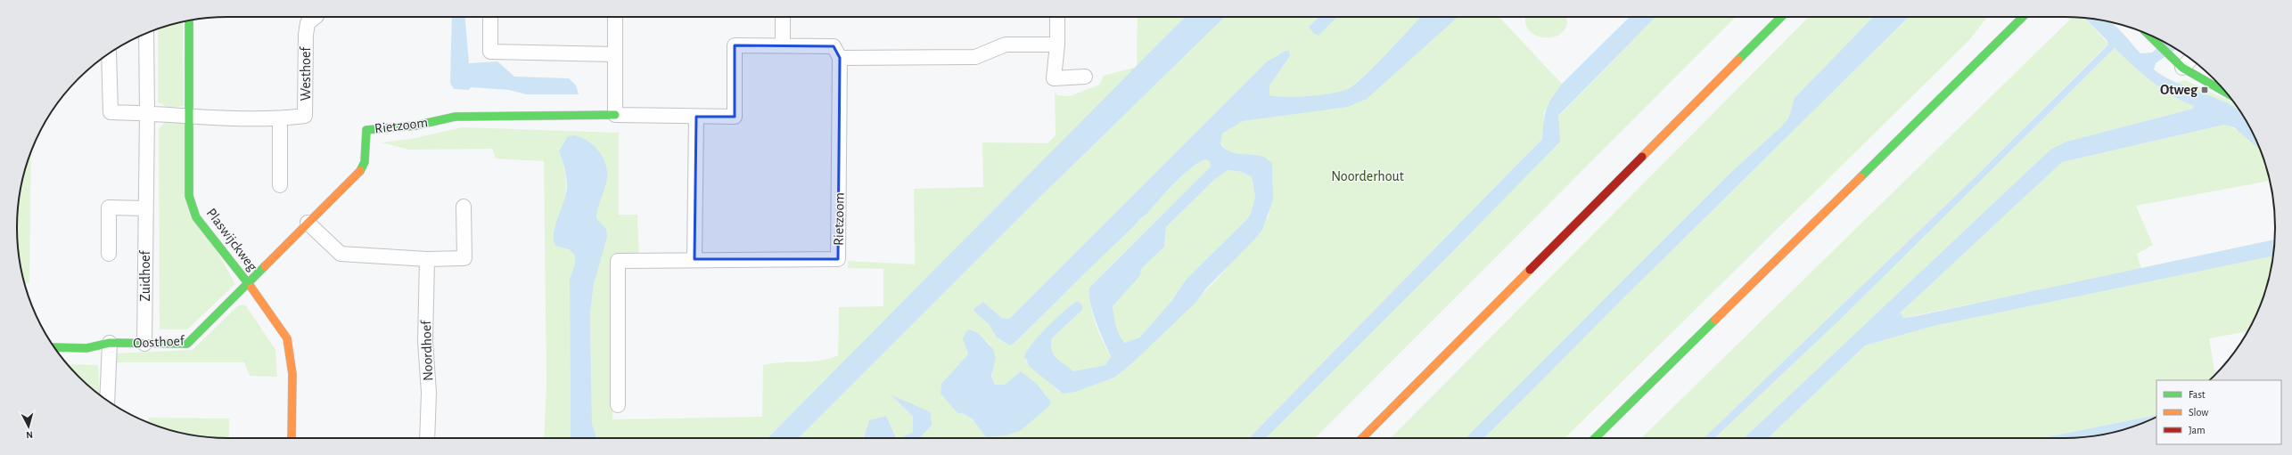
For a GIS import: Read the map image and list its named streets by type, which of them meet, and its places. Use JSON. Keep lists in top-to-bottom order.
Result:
{
  "streets": {
    "main road": ["Rietzoom", "Plaswijckweg", "Oosthoef"],
    "street": ["Westhoef", "Zuidhoef", "Noordhoef"]
  },
  "crossings": [
    ["Westhoef", "Plaswijckweg"],
    ["Rietzoom", "Plaswijckweg"],
    ["Rietzoom", "Oosthoef"],
    ["Plaswijckweg", "Oosthoef"],
    ["Zuidhoef", "Oosthoef"]
  ],
  "parks": ["Noorderhout"],
  "places": {
    "transit": ["Otweg"]
  },
  "legend": ["Fast", "Slow", "Jam"],
  "north": "bottom"
}
